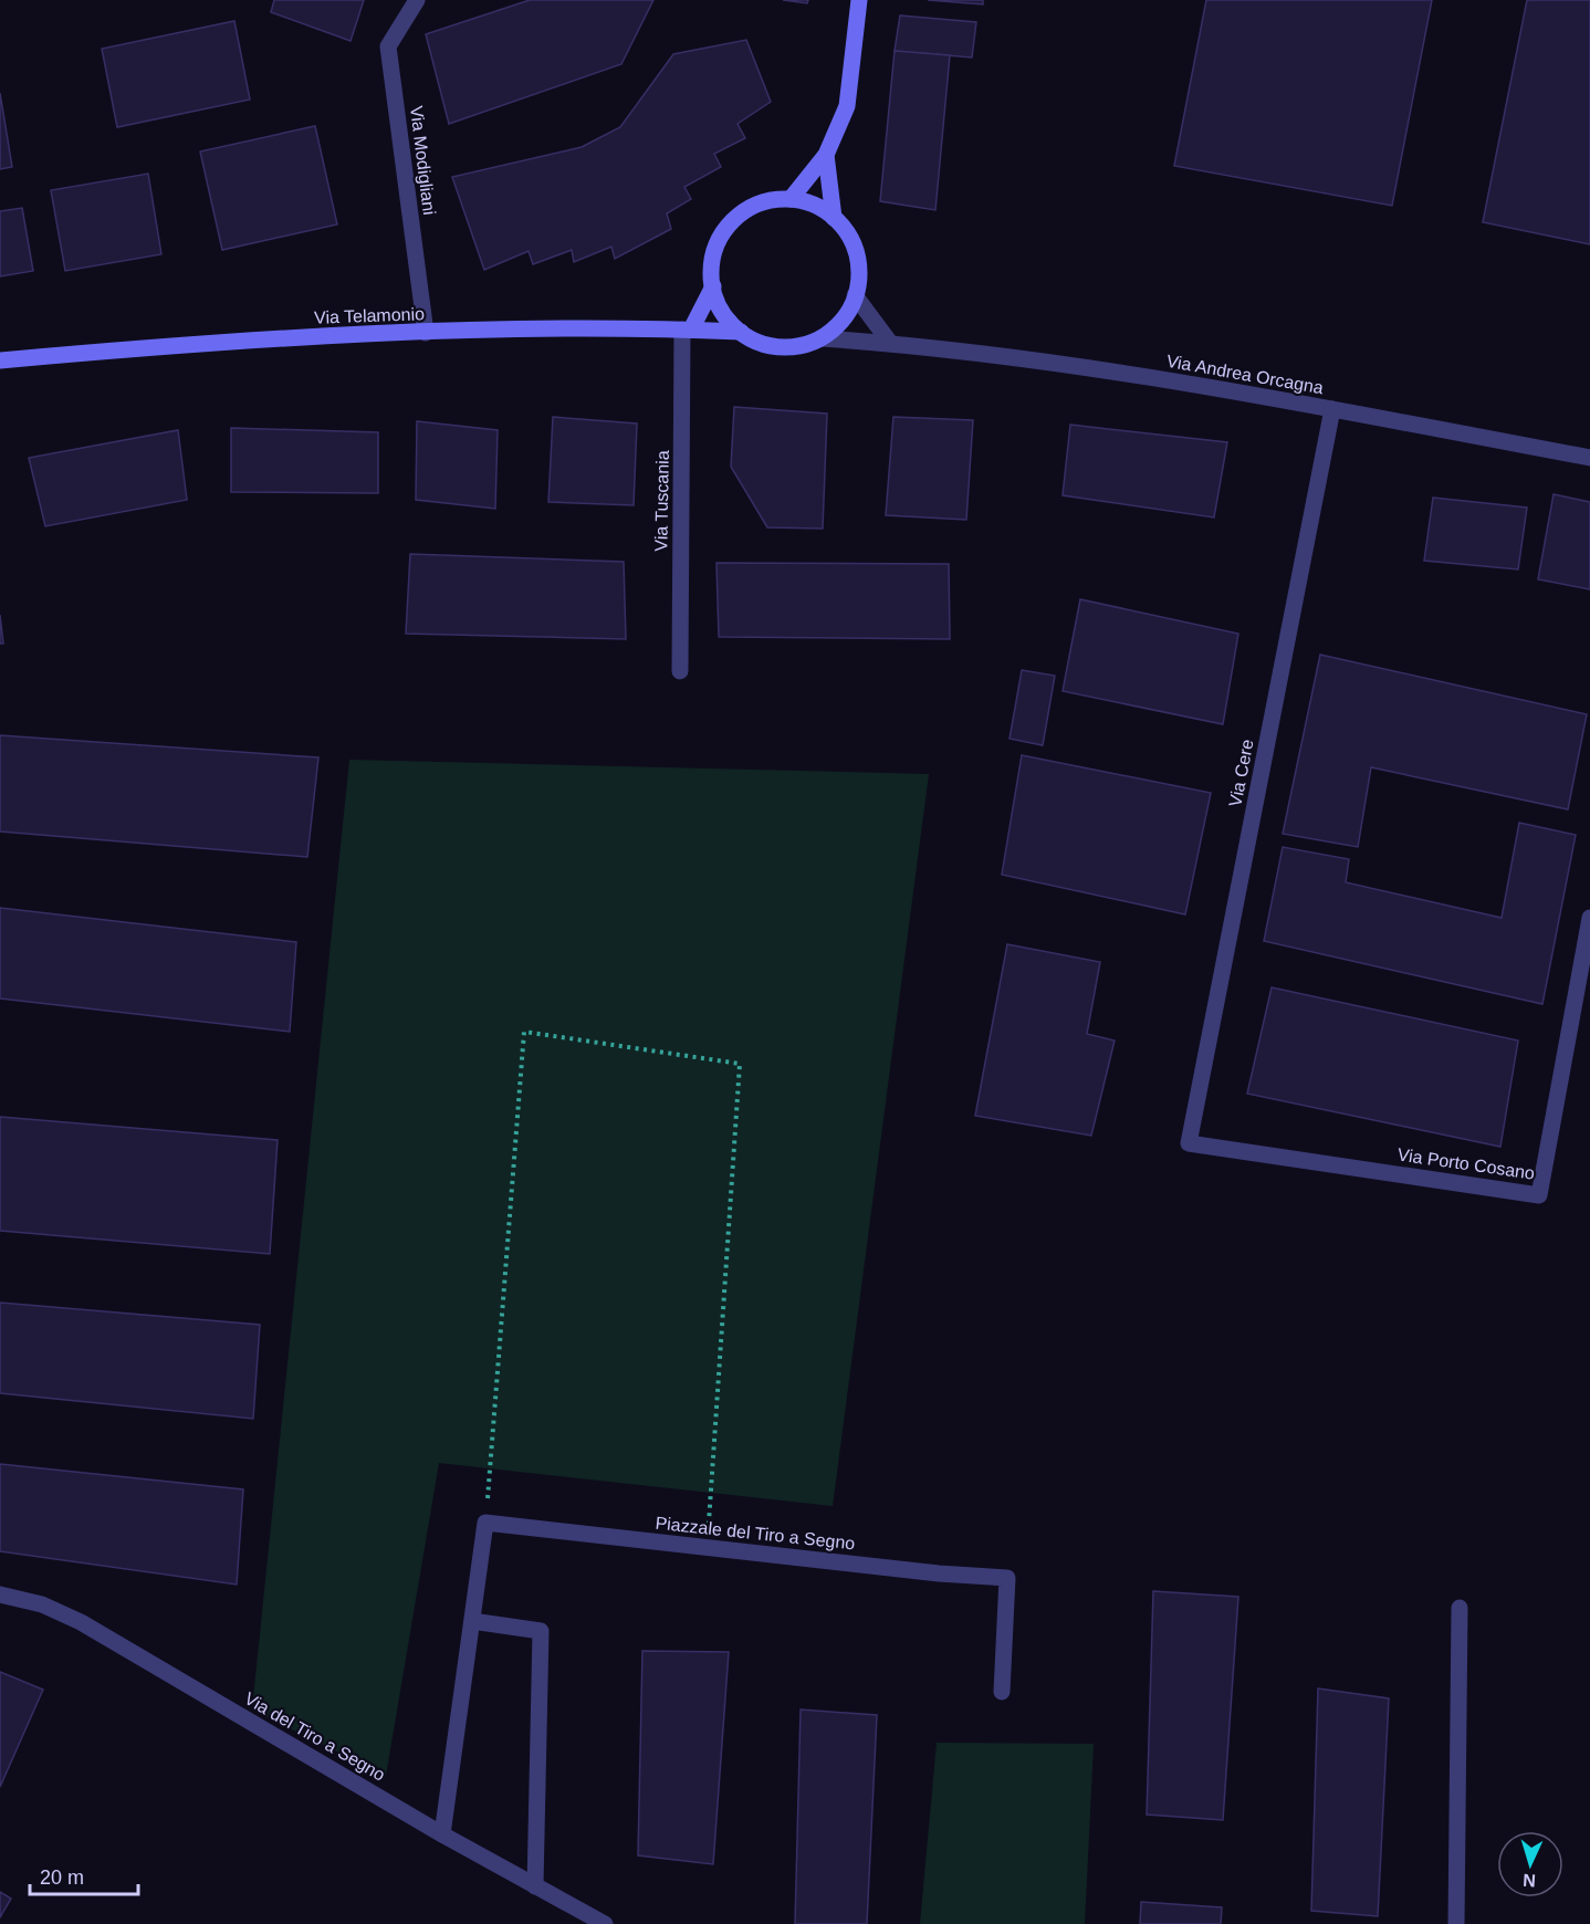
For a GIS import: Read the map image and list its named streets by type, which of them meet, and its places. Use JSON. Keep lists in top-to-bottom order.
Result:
{
  "streets": {
    "main road": ["Via Telamonio"],
    "street": [
      "Via Modigliani",
      "Via Andrea Orcagna",
      "Via Tuscania",
      "Via Cere",
      "Via Porto Cosano",
      "Piazzale del Tiro a Segno",
      "Via del Tiro a Segno"
    ]
  },
  "crossings": [
    ["Via Modigliani", "Via Telamonio"],
    ["Via Telamonio", "Via Tuscania"],
    ["Via Andrea Orcagna", "Via Cere"],
    ["Via Cere", "Via Porto Cosano"]
  ],
  "scale_bar": "20 m",
  "north": "bottom"
}
